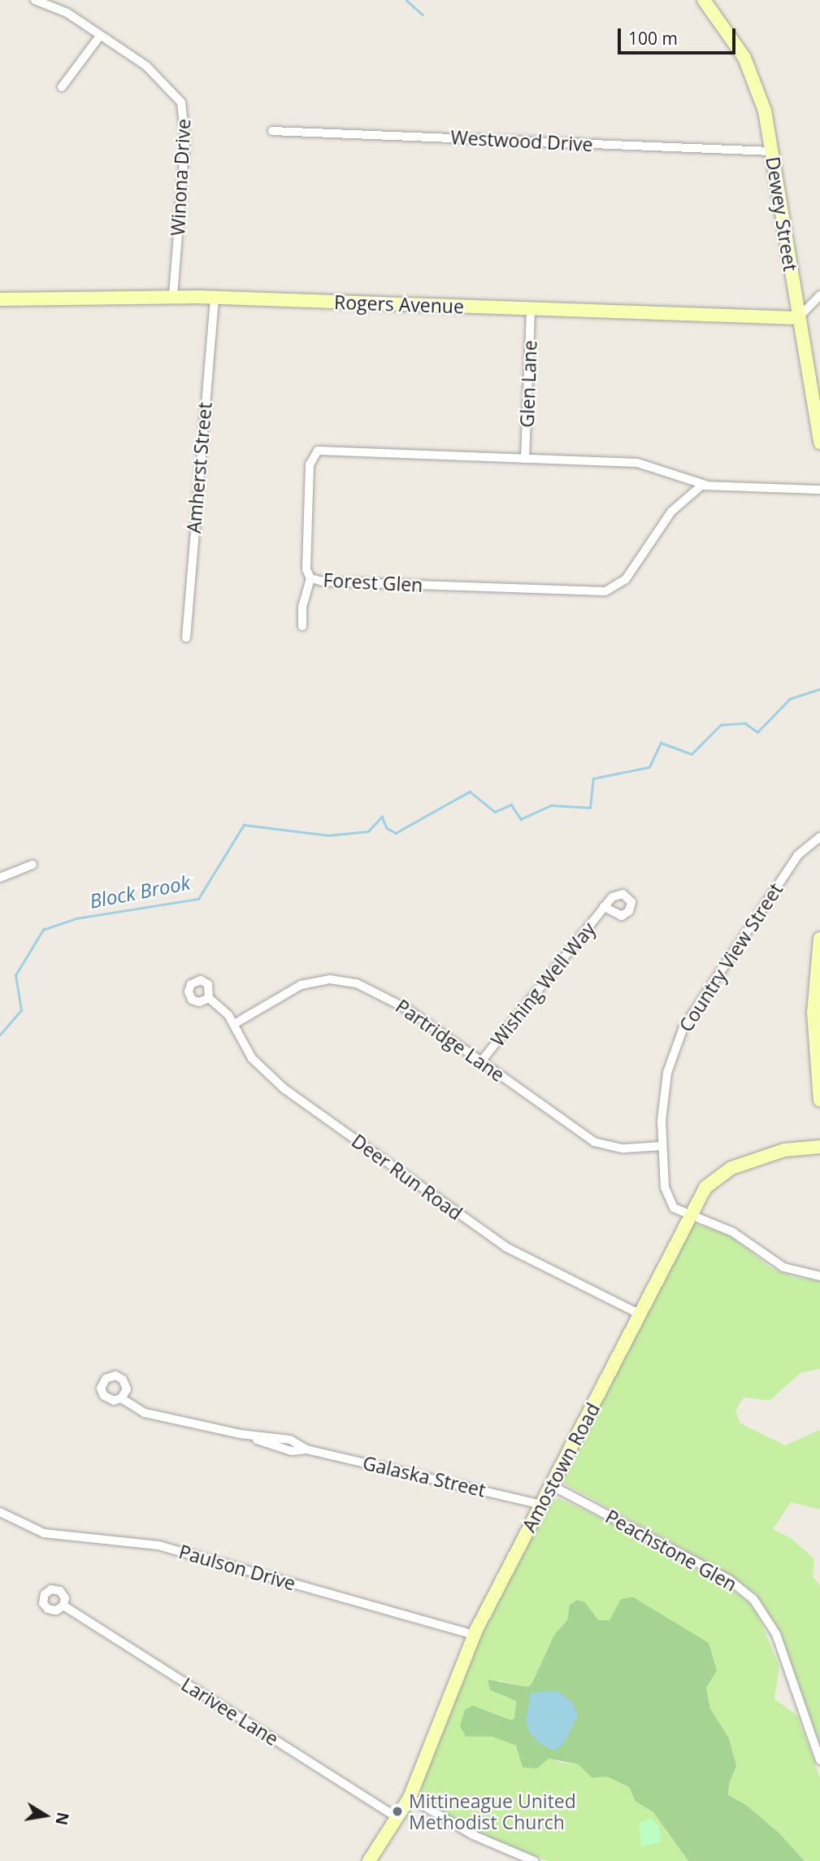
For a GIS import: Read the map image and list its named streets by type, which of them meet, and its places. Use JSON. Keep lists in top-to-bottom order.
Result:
{
  "streets": {
    "main road": ["Dewey Street", "Rogers Avenue", "Amostown Road"],
    "street": [
      "Westwood Drive",
      "Winona Drive",
      "Glen Lane",
      "Amherst Street",
      "Forest Glen",
      "Country View Street",
      "Wishing Well Way",
      "Partridge Lane",
      "Deer Run Road",
      "Galaska Street",
      "Peachstone Glen",
      "Paulson Drive",
      "Larivee Lane"
    ]
  },
  "crossings": [
    ["Westwood Drive", "Dewey Street"],
    ["Winona Drive", "Rogers Avenue"],
    ["Dewey Street", "Rogers Avenue"],
    ["Rogers Avenue", "Glen Lane"],
    ["Rogers Avenue", "Amherst Street"],
    ["Glen Lane", "Forest Glen"],
    ["Country View Street", "Partridge Lane"],
    ["Country View Street", "Amostown Road"],
    ["Wishing Well Way", "Partridge Lane"],
    ["Partridge Lane", "Deer Run Road"],
    ["Deer Run Road", "Amostown Road"],
    ["Amostown Road", "Galaska Street"],
    ["Amostown Road", "Peachstone Glen"],
    ["Amostown Road", "Paulson Drive"],
    ["Amostown Road", "Larivee Lane"]
  ],
  "water": ["Block Brook"],
  "places": ["Mittineague United Methodist Church"],
  "scale_bar": "100 m",
  "north": "right"
}
